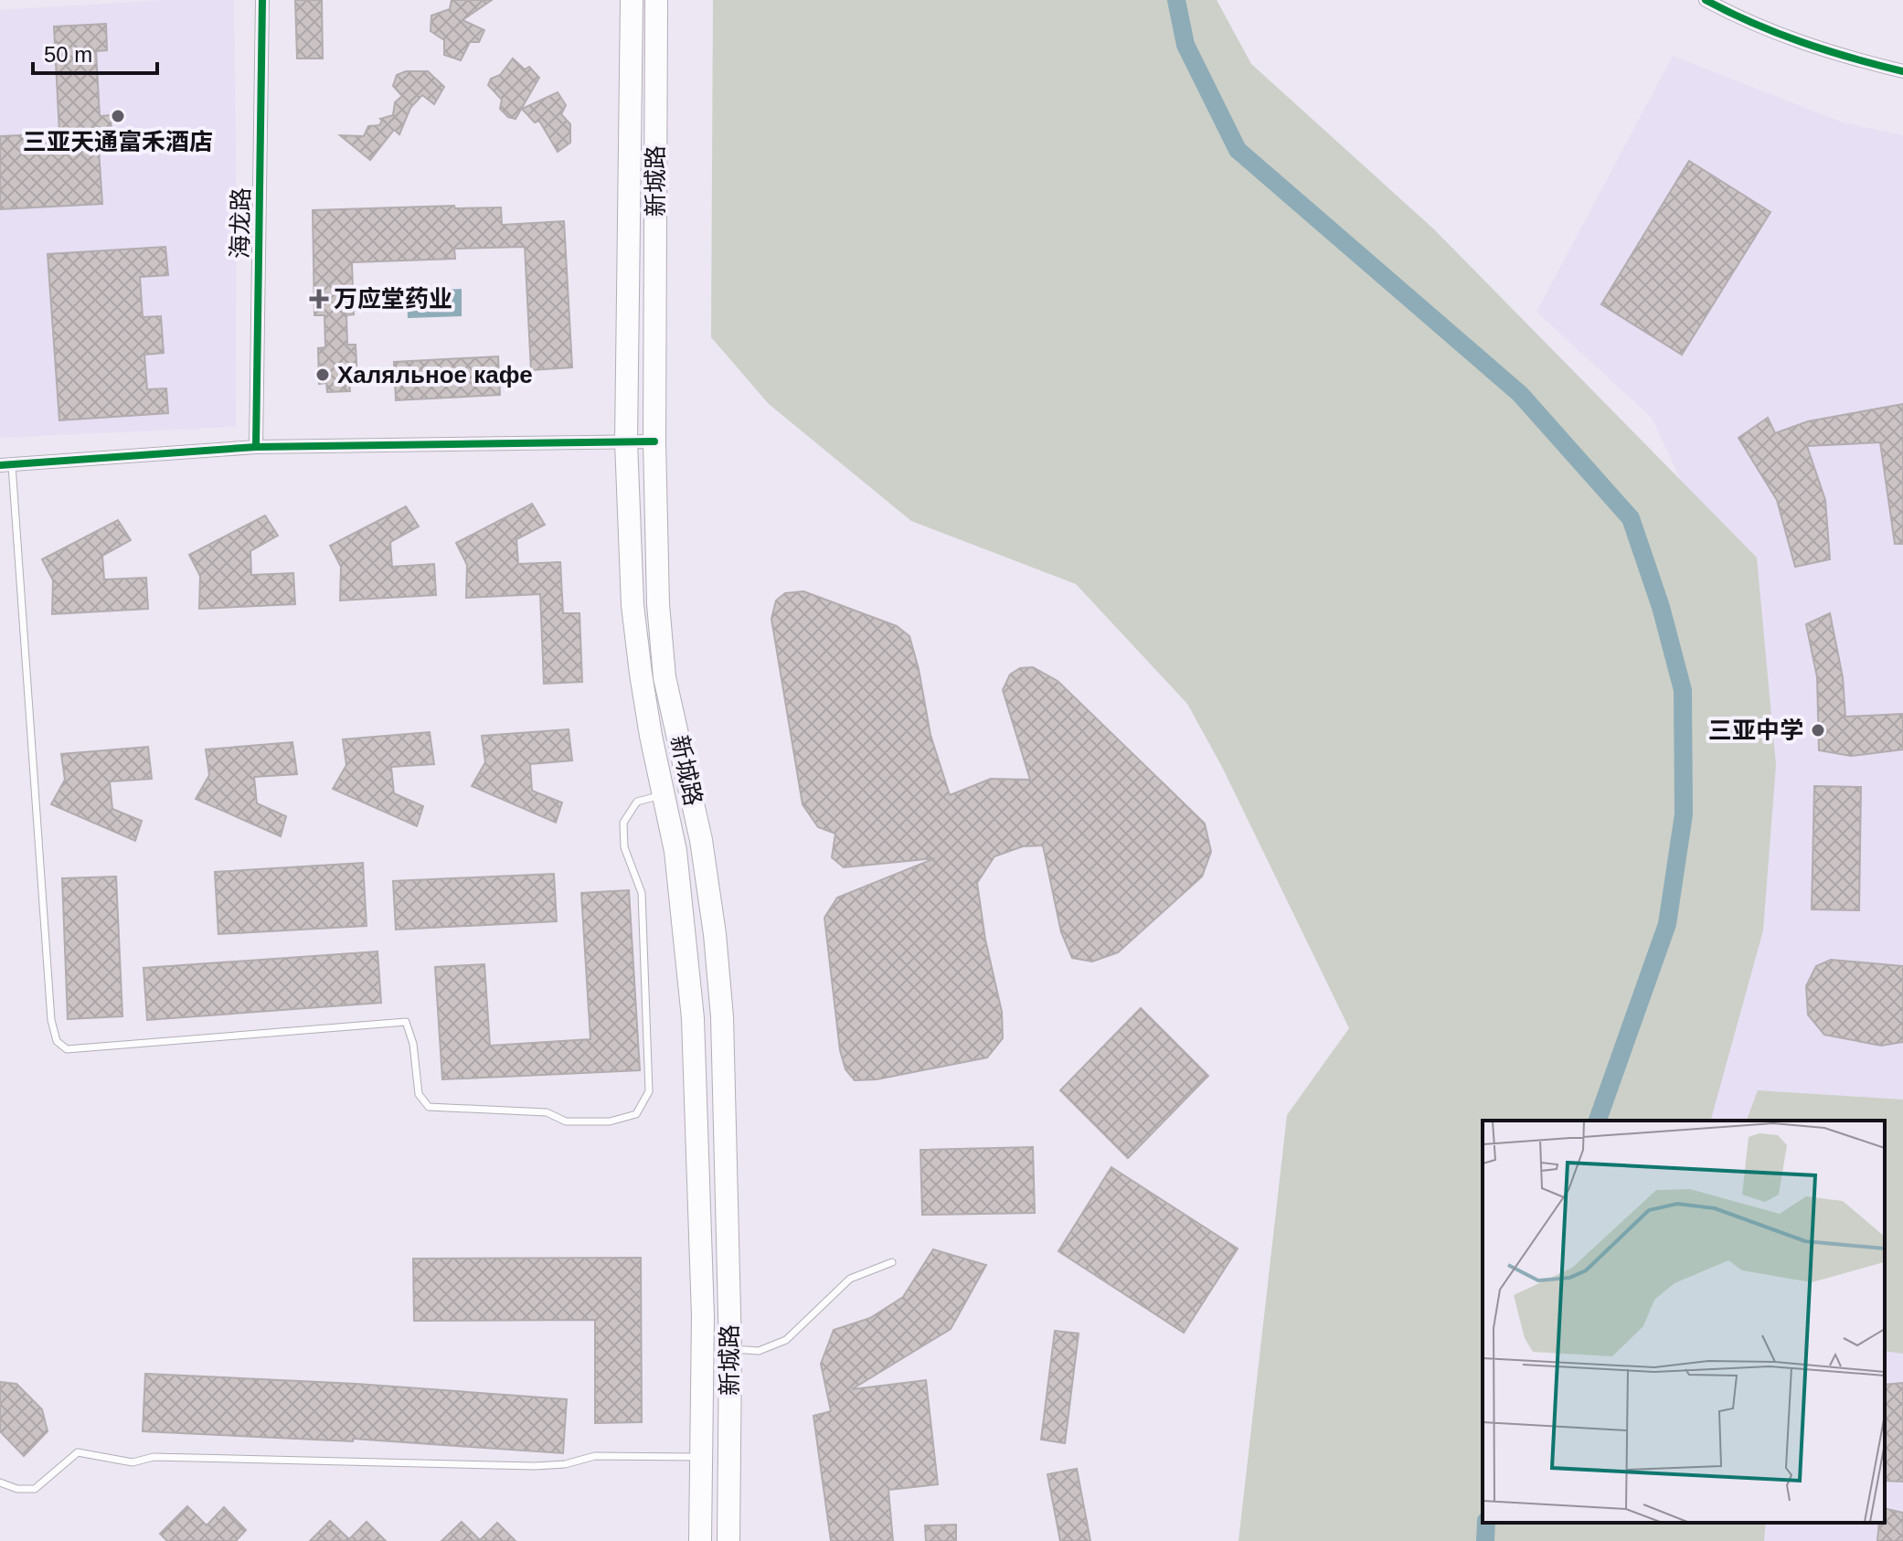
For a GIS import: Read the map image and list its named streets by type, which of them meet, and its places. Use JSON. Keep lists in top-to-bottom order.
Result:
{
  "streets": {
    "main road": ["新城路"],
    "street": ["海龙路"]
  },
  "places": {
    "other": ["三亚天通富禾酒店", "Халяльное кафе", "三亚中学"],
    "health": ["万应堂药业"]
  },
  "scale_bar": "50 m"
}
